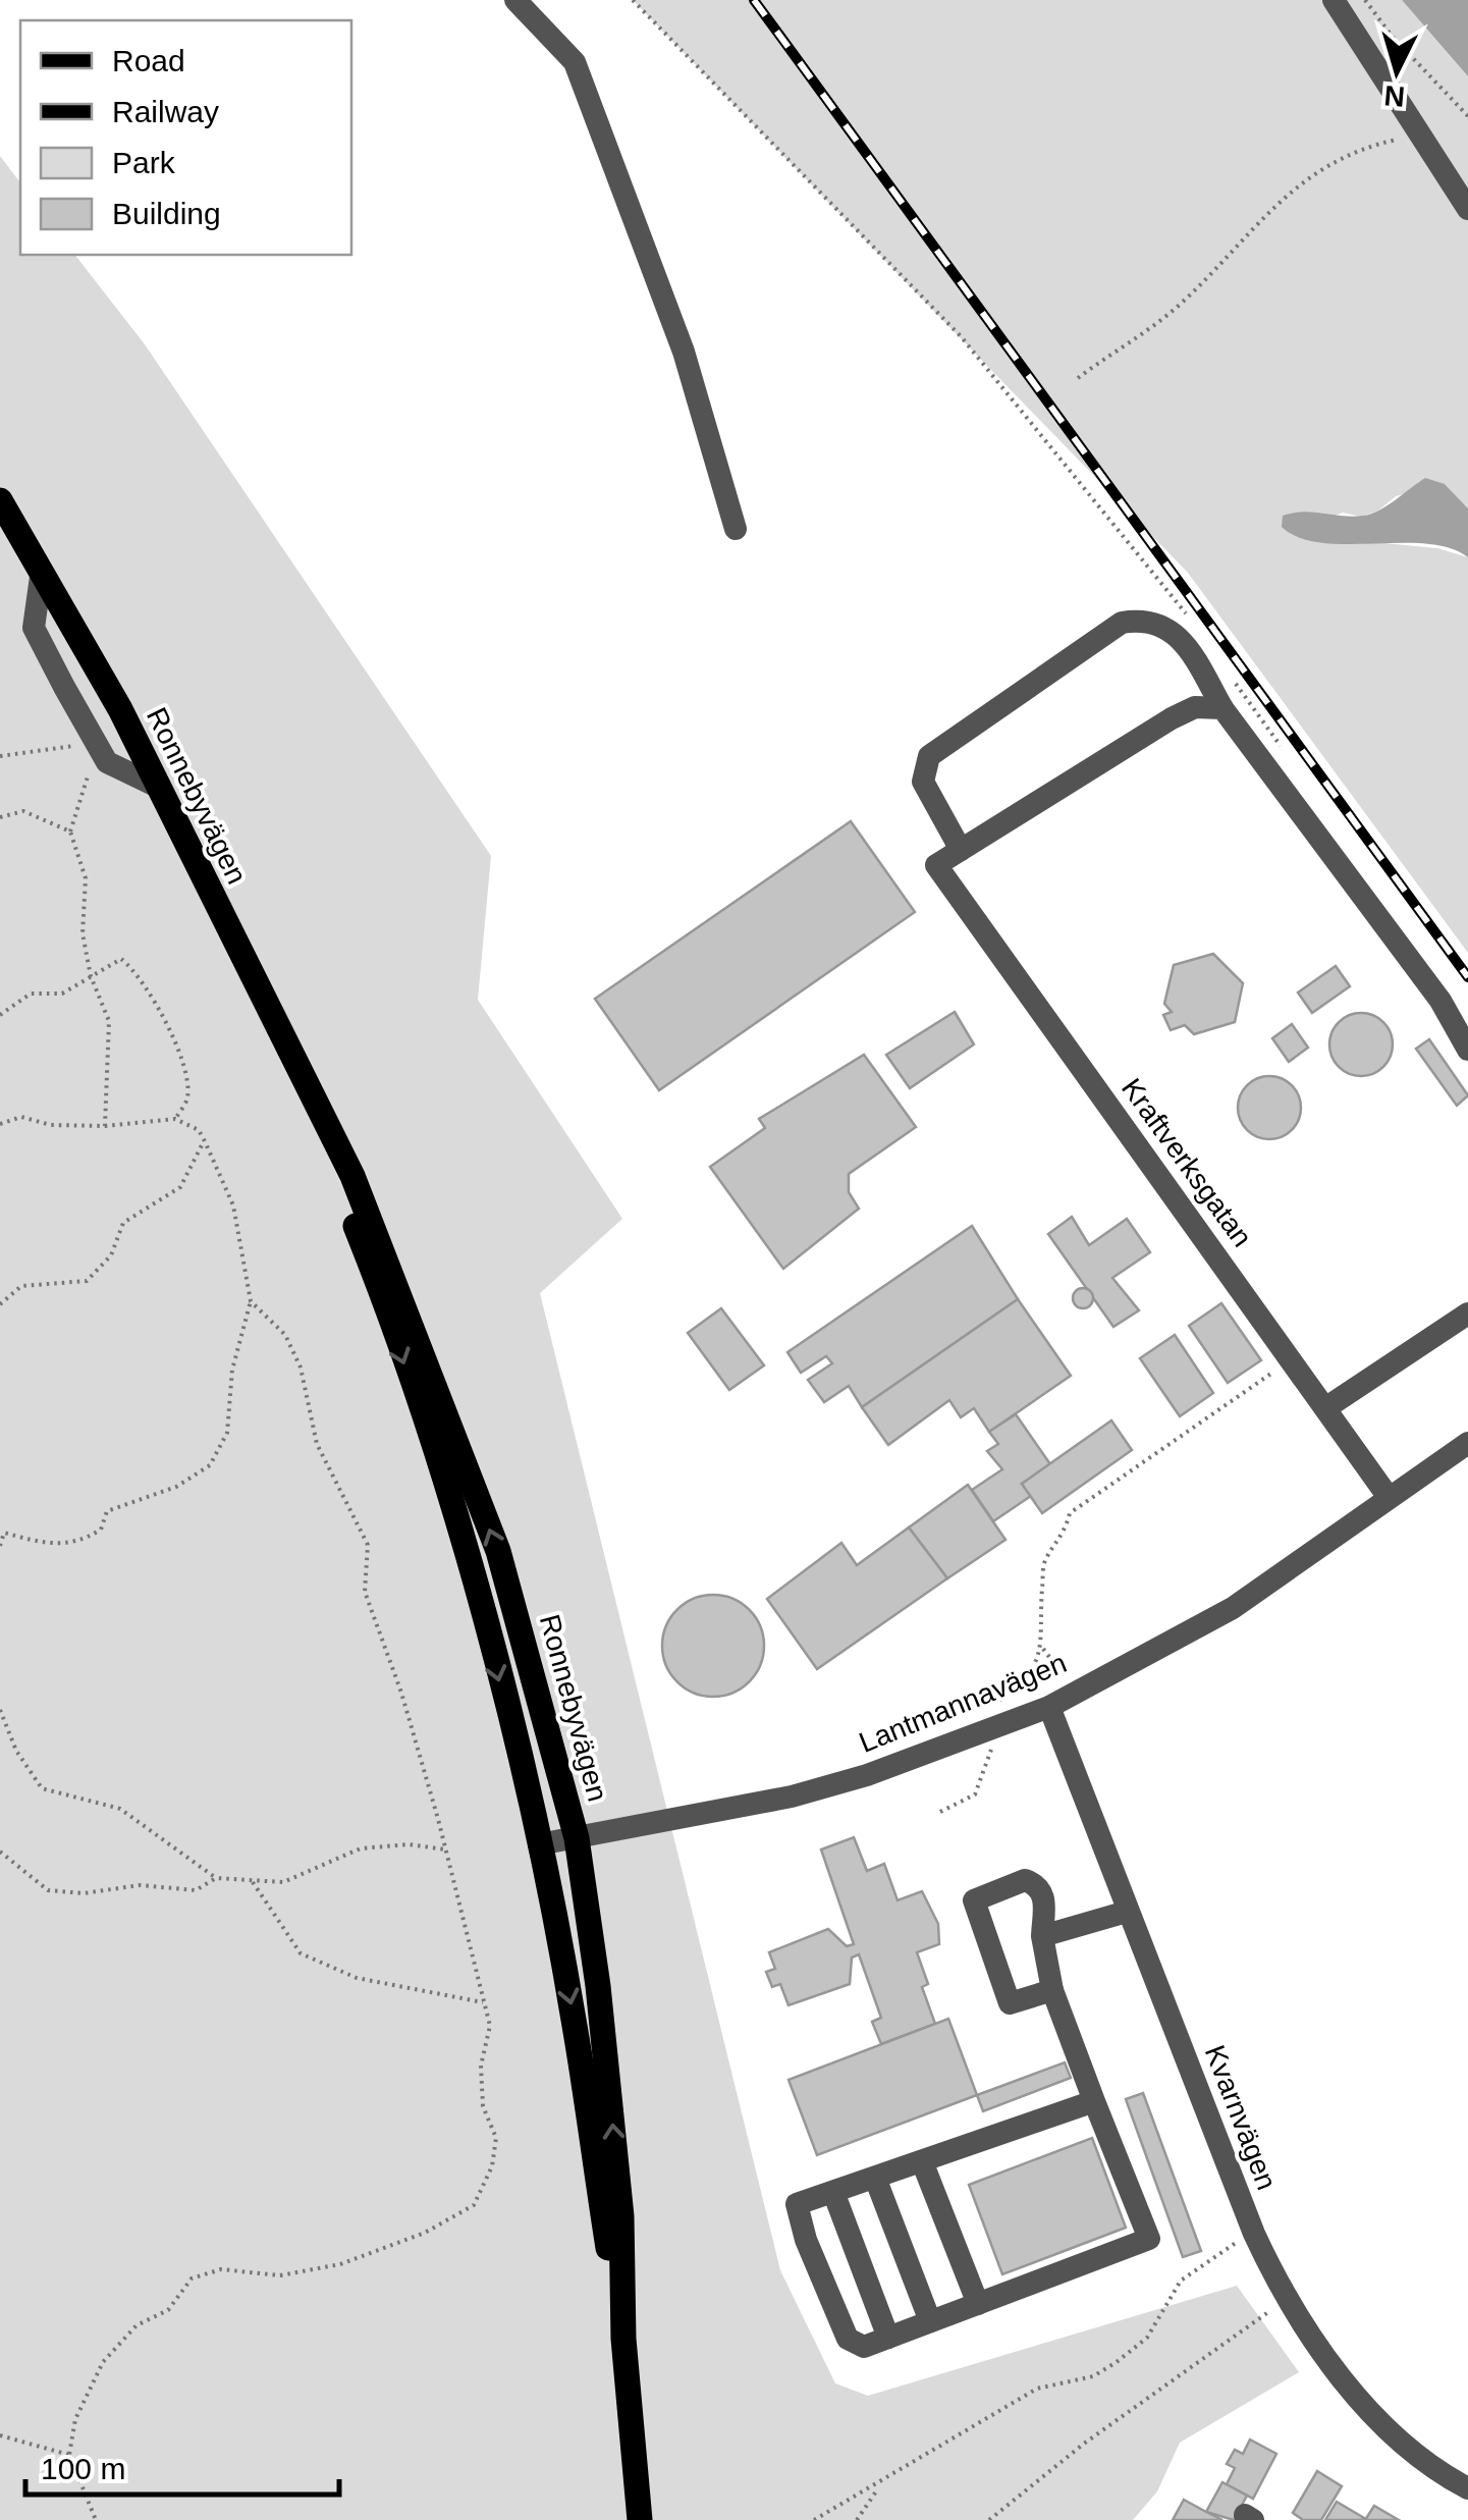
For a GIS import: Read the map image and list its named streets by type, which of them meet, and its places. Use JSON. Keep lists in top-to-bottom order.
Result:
{
  "streets": {
    "main road": ["Ronnebyvägen"],
    "street": ["Kraftverksgatan", "Lantmannavägen", "Kvarnvägen"]
  },
  "crossings": [
    ["Ronnebyvägen", "Lantmannavägen"],
    ["Kraftverksgatan", "Lantmannavägen"],
    ["Lantmannavägen", "Kvarnvägen"]
  ],
  "legend": [
    "Road",
    "Railway",
    "Park",
    "Building"
  ],
  "scale_bar": "100 m",
  "north": "bottom"
}
